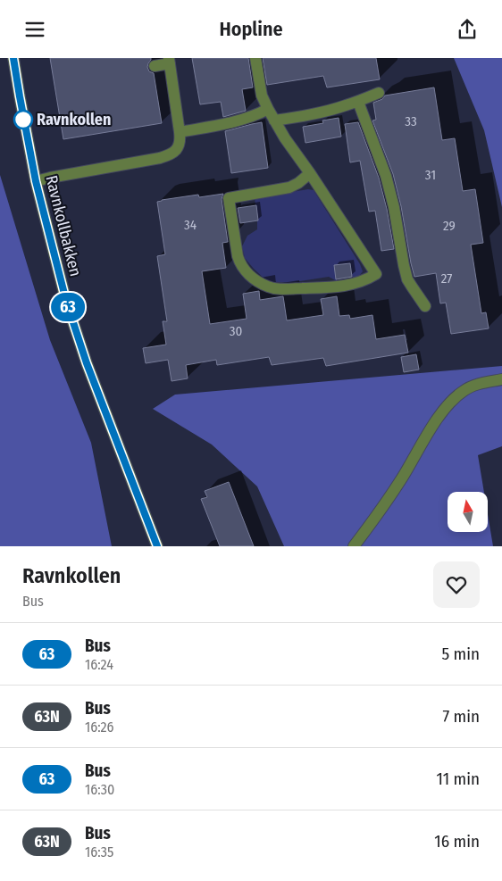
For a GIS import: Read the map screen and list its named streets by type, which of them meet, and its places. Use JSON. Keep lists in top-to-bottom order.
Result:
{
  "streets": {
    "street": ["Ravnkollbakken"]
  },
  "places": ["Ravnkollen"],
  "lines": ["bus line 63"],
  "house_numbers": [
    "33",
    "31",
    "34",
    "29",
    "27",
    "30"
  ],
  "north": "top",
  "page": {
    "header": "Hopline",
    "on_map": "63",
    "heading": ["Ravnkollen", "Bus"],
    "list": [
      {
        "mark": "63",
        "name": "Bus",
        "note": "16:24",
        "value": "5 min"
      },
      {
        "mark": "63N",
        "name": "Bus",
        "note": "16:26",
        "value": "7 min"
      },
      {
        "mark": "63",
        "name": "Bus",
        "note": "16:30",
        "value": "11 min"
      },
      {
        "mark": "63N",
        "name": "Bus",
        "note": "16:35",
        "value": "16 min"
      }
    ]
  }
}
